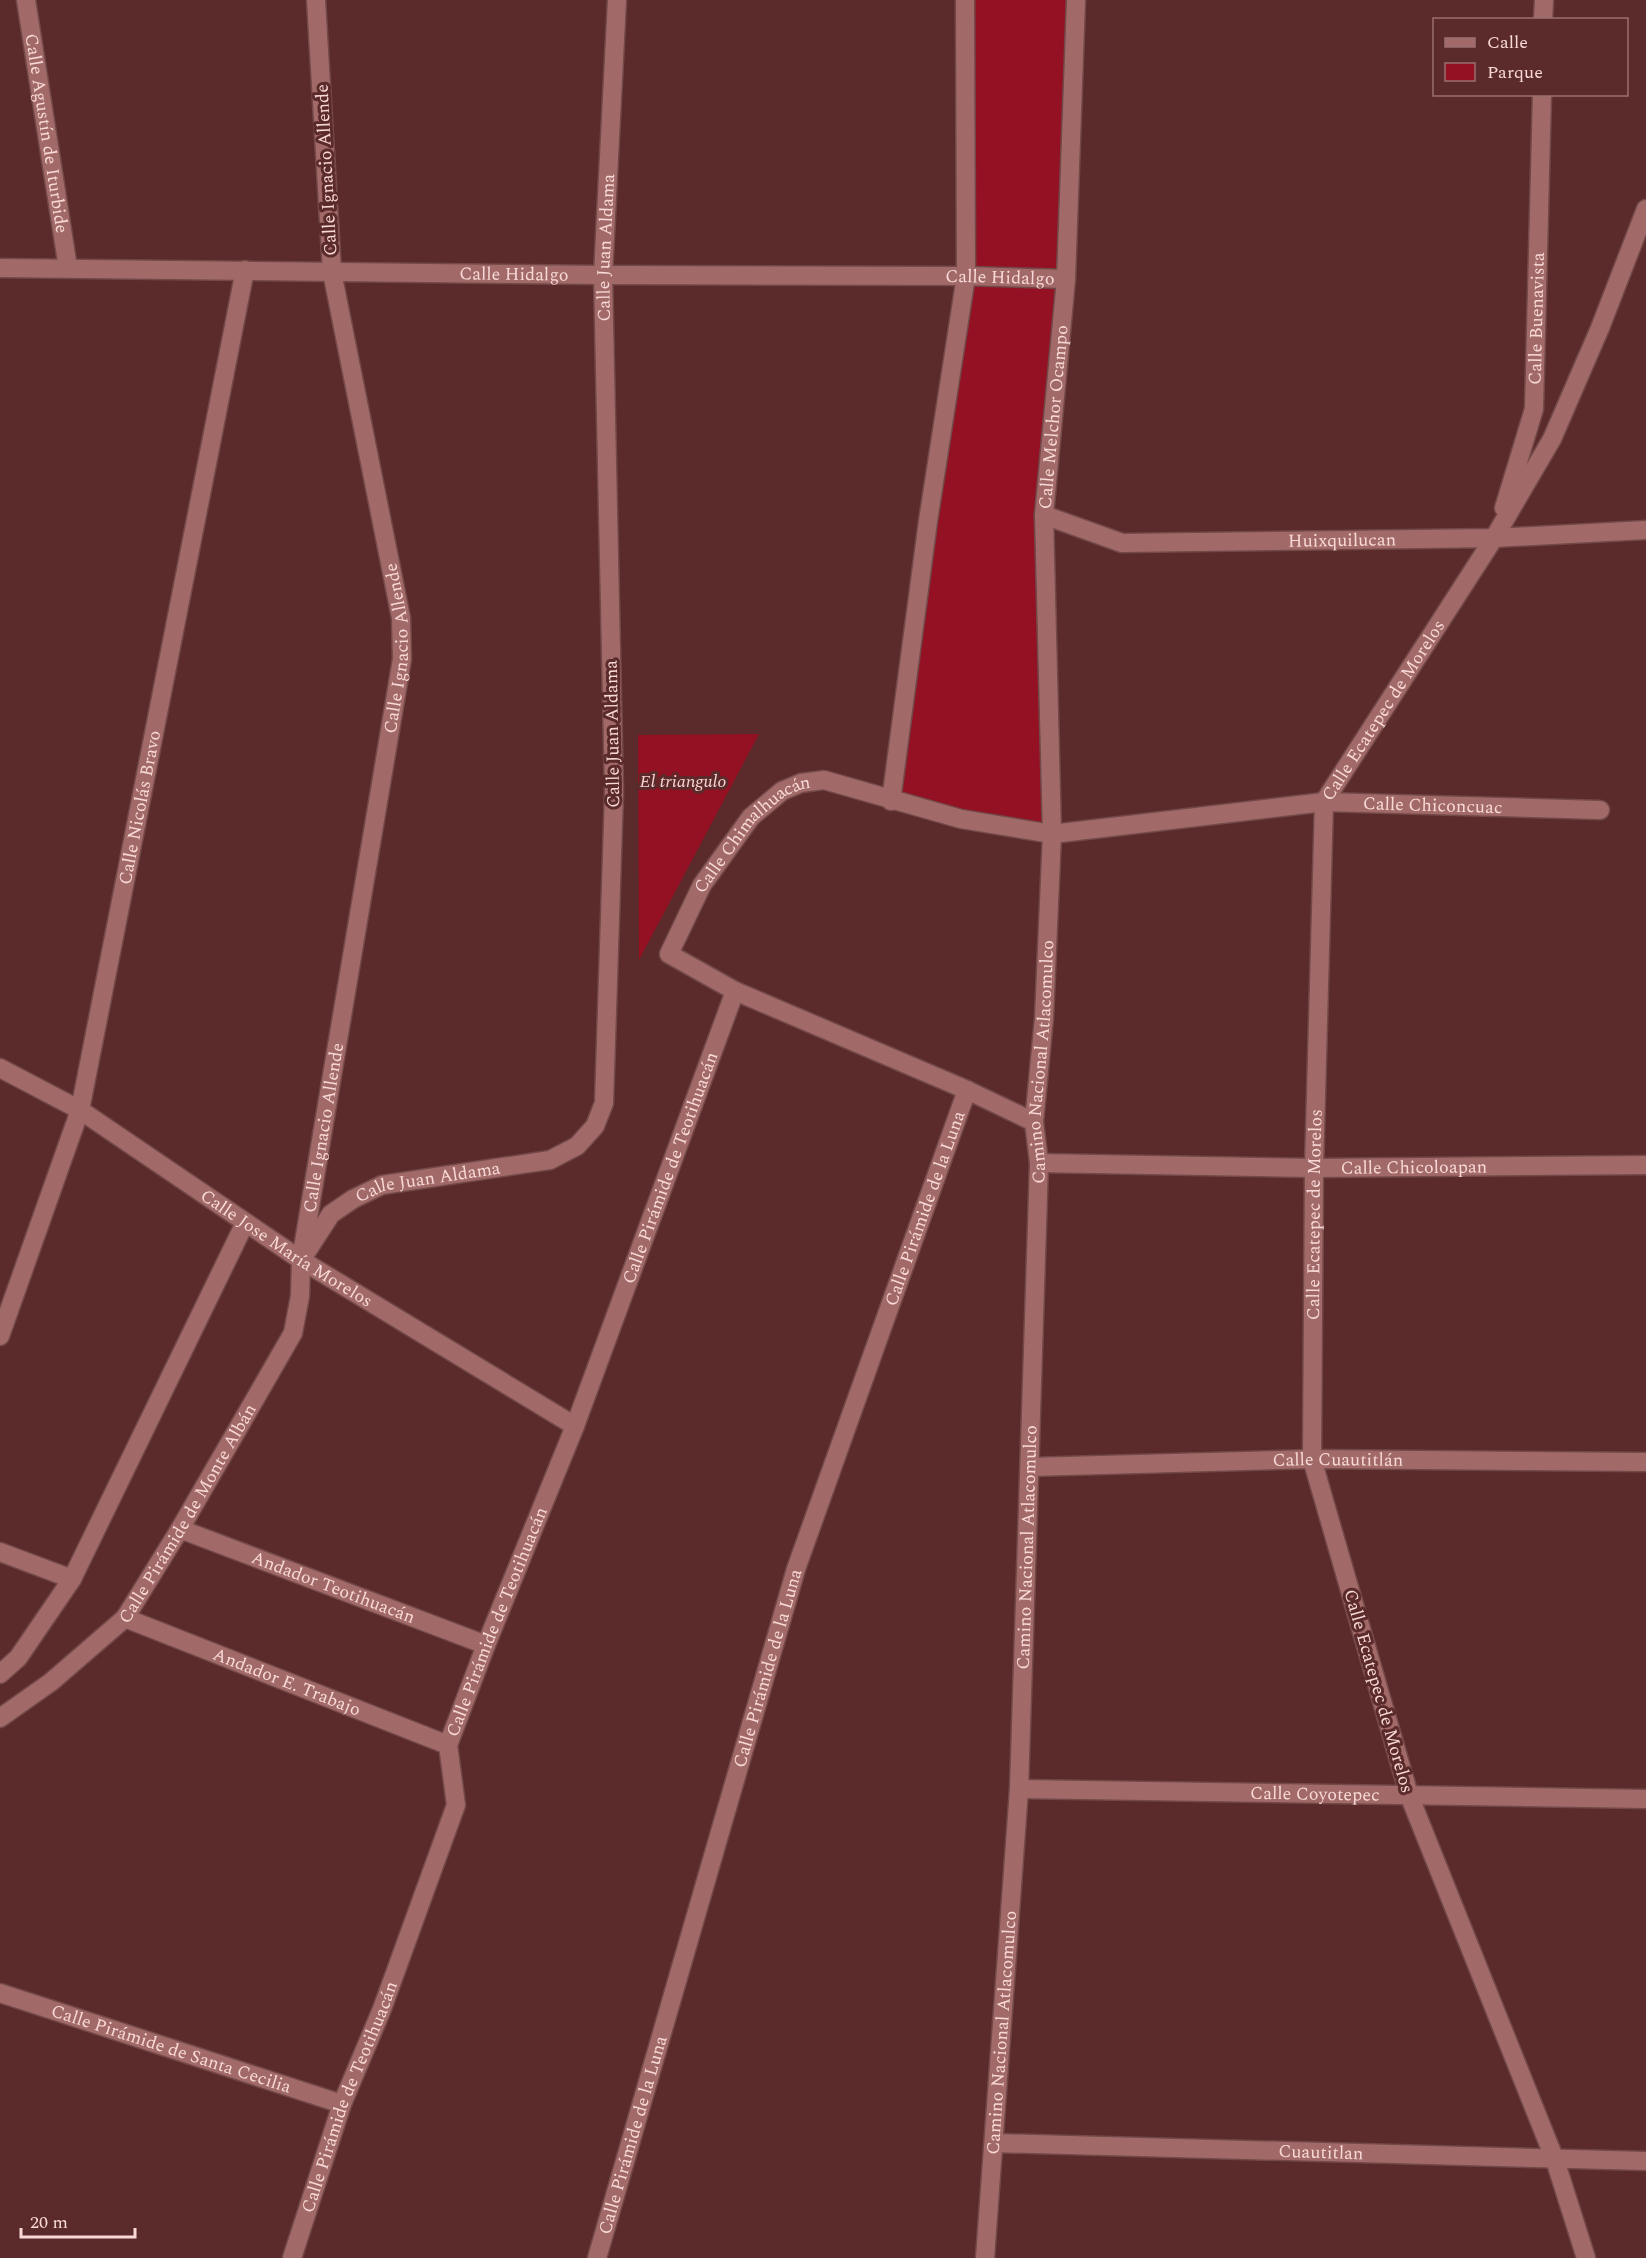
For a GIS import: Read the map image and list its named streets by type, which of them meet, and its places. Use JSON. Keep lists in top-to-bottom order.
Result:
{
  "streets": {
    "street": [
      "Calle Agustín de Iturbide",
      "Calle Ignacio Allende",
      "Calle Juan Aldama",
      "Calle Hidalgo",
      "Calle Buenavista",
      "Calle Melchor Ocampo",
      "Huixquilucan",
      "Calle Ecatepec de Morelos",
      "Calle Chiconcuac",
      "Calle Nicolás Bravo",
      "Calle Chimalhuacán",
      "Camino Nacional Atlacomulco",
      "Calle Chicoloapan",
      "Calle Pirámide de Teotihuacán",
      "Calle Pirámide de la Luna",
      "Calle Jose María Morelos",
      "Calle Cuautitlán",
      "Calle Pirámide de Monte Albán",
      "Andador Teotihuacán",
      "Andador E. Trabajo",
      "Calle Coyotepec",
      "Calle Pirámide de Santa Cecilia",
      "Cuautitlan"
    ]
  },
  "crossings": [
    ["Calle Agustín de Iturbide", "Calle Hidalgo"],
    ["Calle Ignacio Allende", "Calle Juan Aldama"],
    ["Calle Ignacio Allende", "Calle Hidalgo"],
    ["Calle Ignacio Allende", "Calle Jose María Morelos"],
    ["Calle Ignacio Allende", "Calle Pirámide de Monte Albán"],
    ["Calle Juan Aldama", "Calle Hidalgo"],
    ["Calle Juan Aldama", "Calle Jose María Morelos"],
    ["Calle Juan Aldama", "Calle Pirámide de Monte Albán"],
    ["Calle Hidalgo", "Calle Melchor Ocampo"],
    ["Calle Hidalgo", "Calle Nicolás Bravo"],
    ["Calle Buenavista", "Huixquilucan"],
    ["Calle Buenavista", "Calle Ecatepec de Morelos"],
    ["Calle Melchor Ocampo", "Huixquilucan"],
    ["Calle Melchor Ocampo", "Calle Chiconcuac"],
    ["Calle Melchor Ocampo", "Calle Chimalhuacán"],
    ["Calle Melchor Ocampo", "Camino Nacional Atlacomulco"],
    ["Huixquilucan", "Calle Ecatepec de Morelos"],
    ["Calle Ecatepec de Morelos", "Calle Chiconcuac"],
    ["Calle Ecatepec de Morelos", "Calle Chicoloapan"],
    ["Calle Ecatepec de Morelos", "Calle Cuautitlán"],
    ["Calle Ecatepec de Morelos", "Calle Coyotepec"],
    ["Calle Ecatepec de Morelos", "Cuautitlan"],
    ["Calle Chiconcuac", "Calle Chimalhuacán"],
    ["Calle Chiconcuac", "Camino Nacional Atlacomulco"],
    ["Calle Nicolás Bravo", "Calle Jose María Morelos"],
    ["Calle Chimalhuacán", "Camino Nacional Atlacomulco"],
    ["Calle Chimalhuacán", "Calle Pirámide de Teotihuacán"],
    ["Camino Nacional Atlacomulco", "Calle Chicoloapan"],
    ["Camino Nacional Atlacomulco", "Calle Cuautitlán"],
    ["Camino Nacional Atlacomulco", "Calle Coyotepec"],
    ["Camino Nacional Atlacomulco", "Cuautitlan"],
    ["Calle Pirámide de Teotihuacán", "Calle Jose María Morelos"],
    ["Calle Pirámide de Teotihuacán", "Andador Teotihuacán"],
    ["Calle Pirámide de Teotihuacán", "Andador E. Trabajo"],
    ["Calle Pirámide de Teotihuacán", "Calle Pirámide de Santa Cecilia"],
    ["Calle Jose María Morelos", "Calle Pirámide de Monte Albán"],
    ["Calle Pirámide de Monte Albán", "Andador Teotihuacán"],
    ["Calle Pirámide de Monte Albán", "Andador E. Trabajo"]
  ],
  "parks": ["El triangulo"],
  "legend": ["Calle", "Parque"],
  "scale_bar": "20 m"
}
